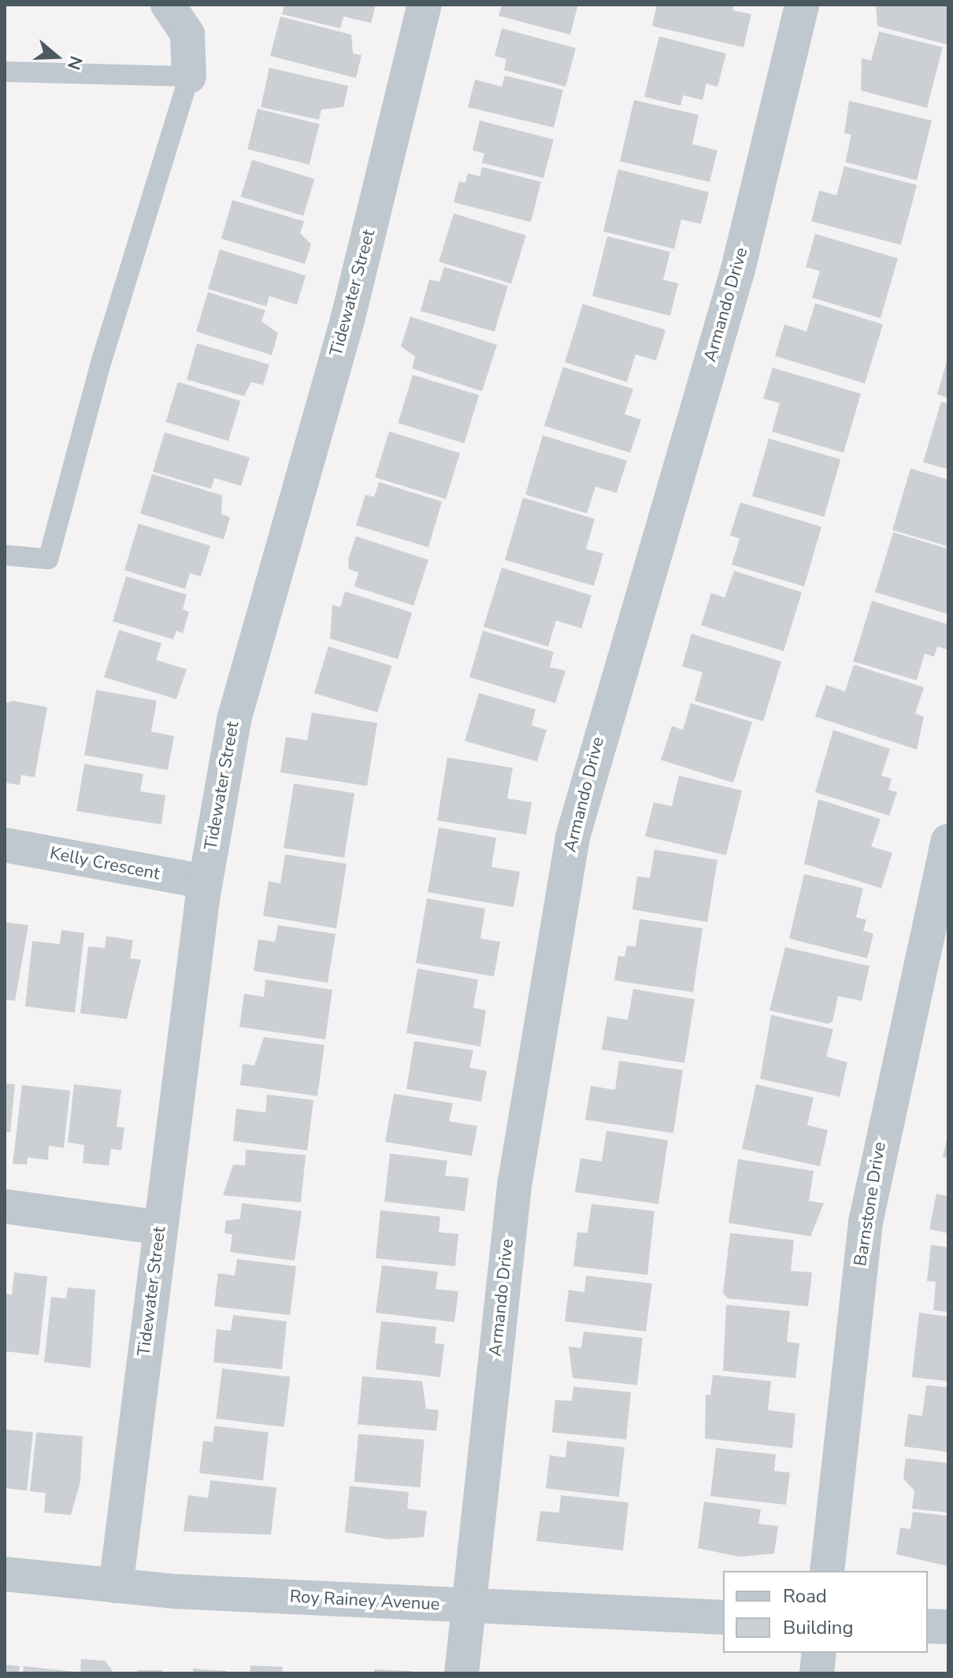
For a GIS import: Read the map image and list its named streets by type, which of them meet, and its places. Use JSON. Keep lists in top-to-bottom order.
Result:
{
  "streets": {
    "street": [
      "Tidewater Street",
      "Armando Drive",
      "Kelly Crescent",
      "Barnstone Drive",
      "Roy Rainey Avenue"
    ]
  },
  "crossings": [
    ["Tidewater Street", "Kelly Crescent"],
    ["Tidewater Street", "Roy Rainey Avenue"],
    ["Armando Drive", "Roy Rainey Avenue"]
  ],
  "legend": ["Road", "Building"],
  "north": "right"
}
